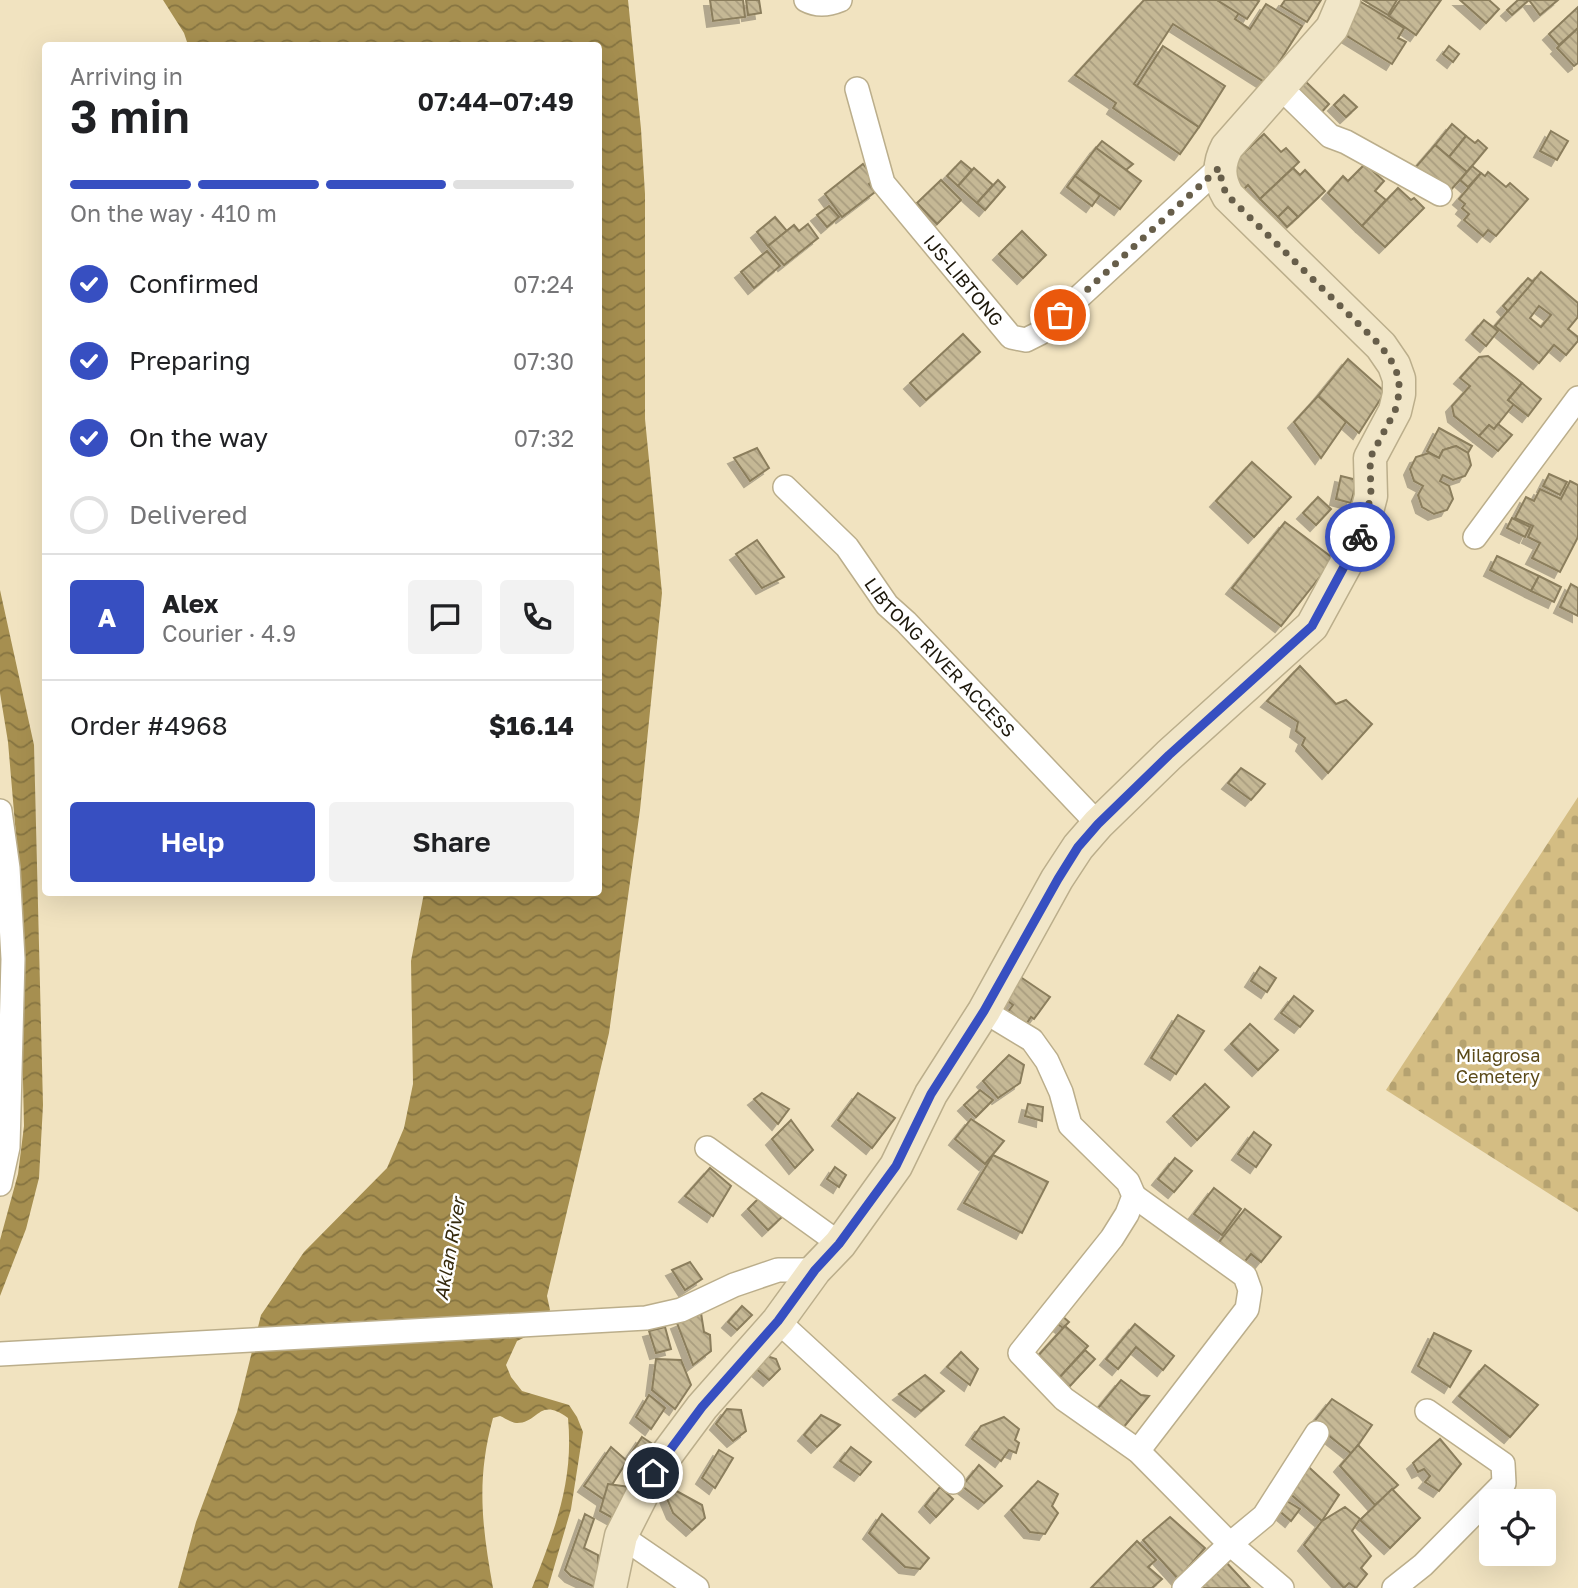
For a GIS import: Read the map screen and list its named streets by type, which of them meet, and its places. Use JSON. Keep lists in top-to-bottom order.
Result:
{
  "streets": {
    "street": ["IJS-LIBTONG", "LIBTONG RIVER ACCESS"]
  },
  "water": ["Aklan River"],
  "parks": ["Milagrosa Cemetery"],
  "page": {
    "heading": ["3 min", "Arriving in", "07:44–07:49"],
    "panel": [
      "Alex",
      "Courier · 4.9",
      "Order #4968",
      "$16.14"
    ],
    "bar": "On the way · 410 m",
    "list": [
      ["Confirmed", "07:24"],
      ["Preparing", "07:30"],
      ["On the way", "07:32"],
      "Delivered"
    ],
    "round": "A",
    "buttons": ["Help", "Share"]
  }
}
